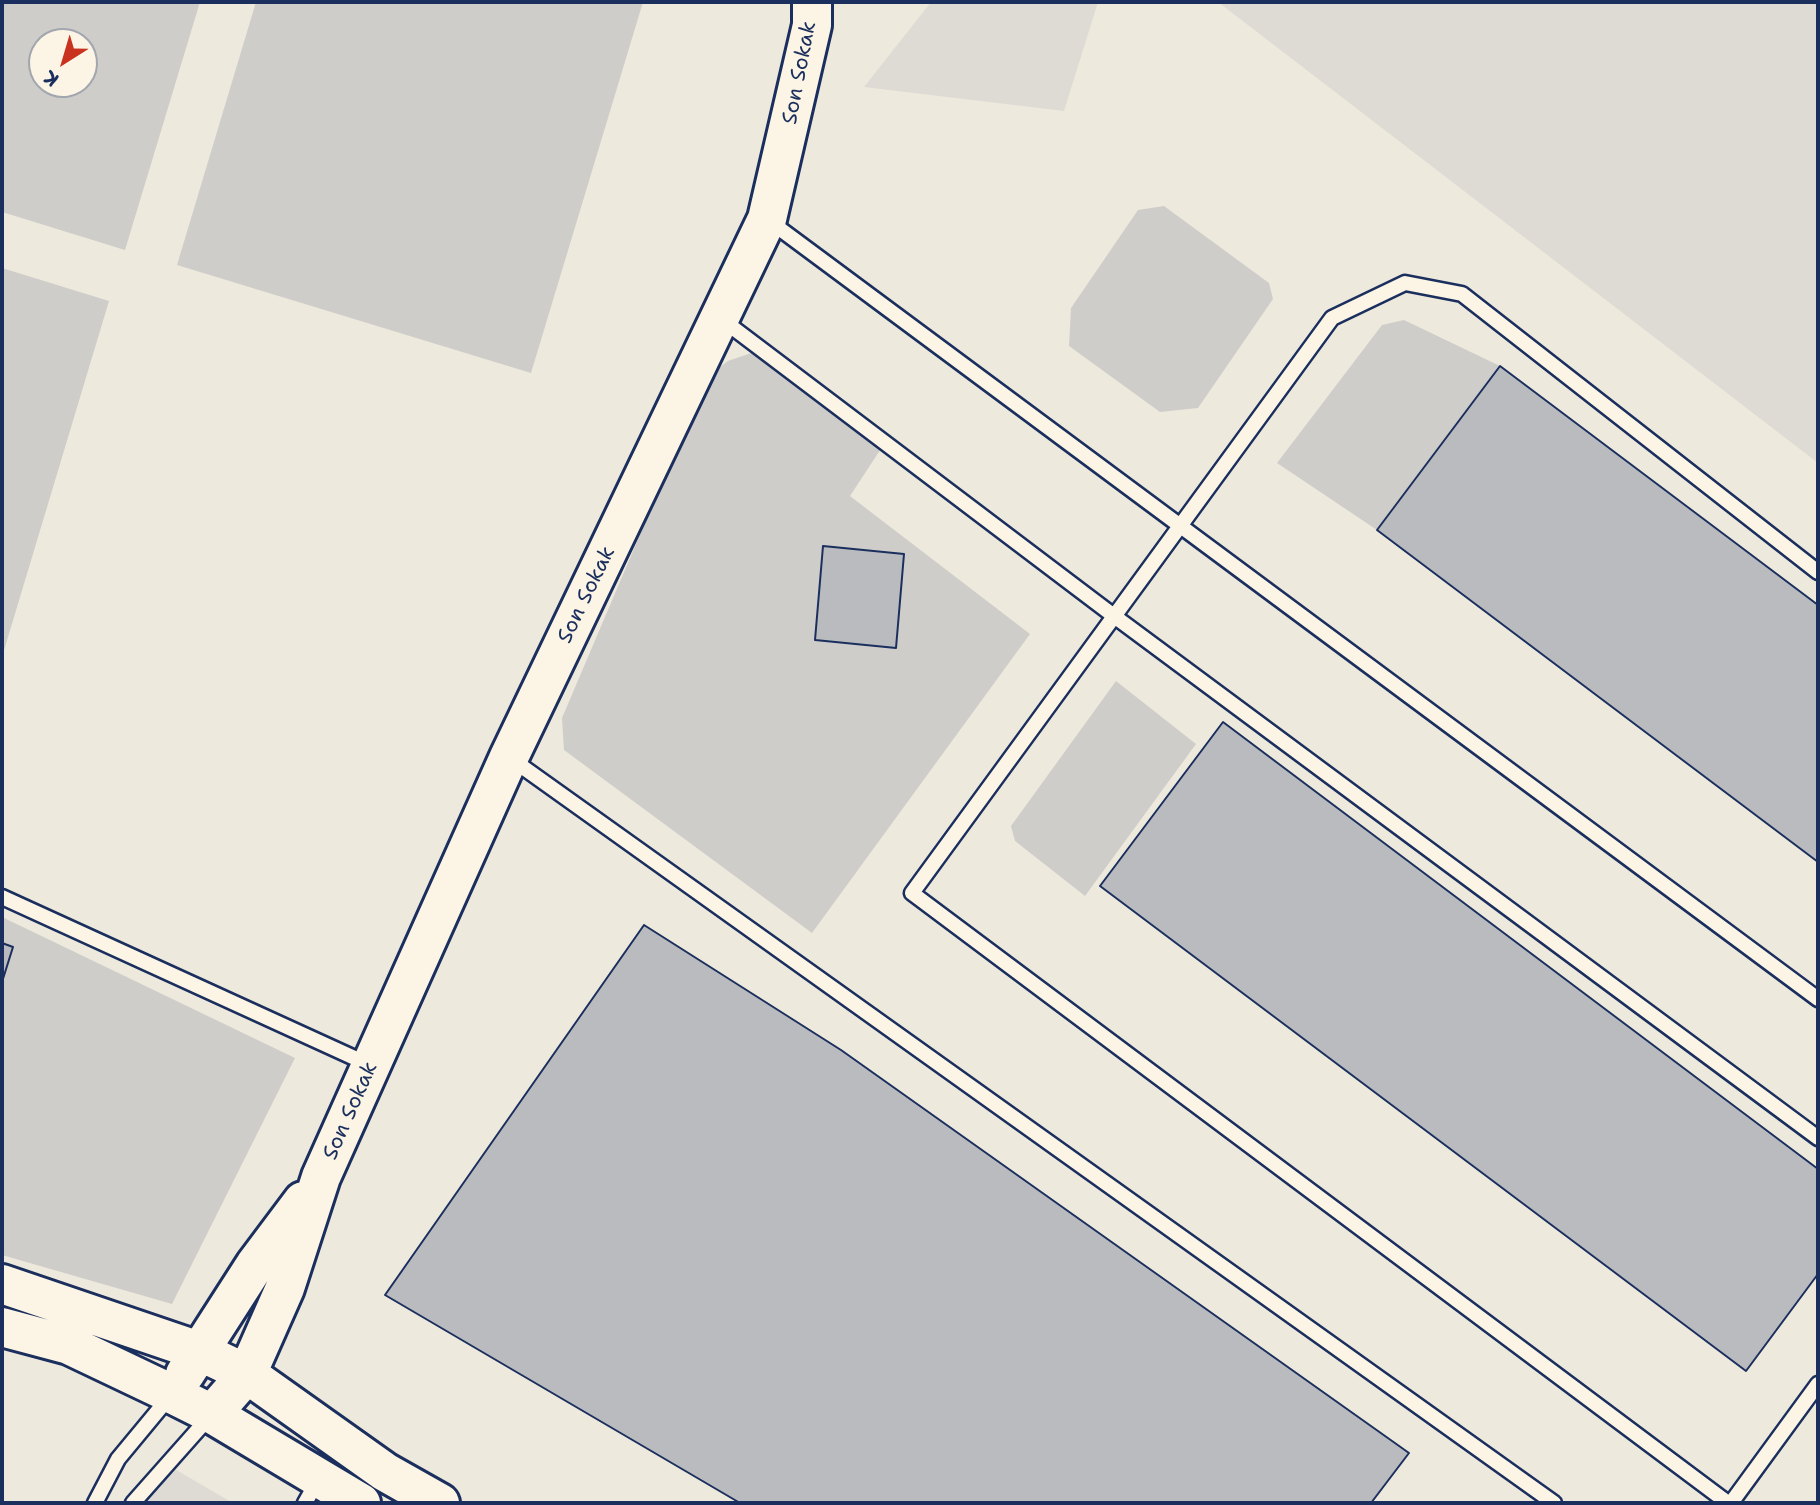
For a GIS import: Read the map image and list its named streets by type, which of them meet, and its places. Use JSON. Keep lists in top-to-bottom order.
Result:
{
  "streets": {
    "main road": ["Son Sokak"]
  },
  "north": "bottom left"
}
